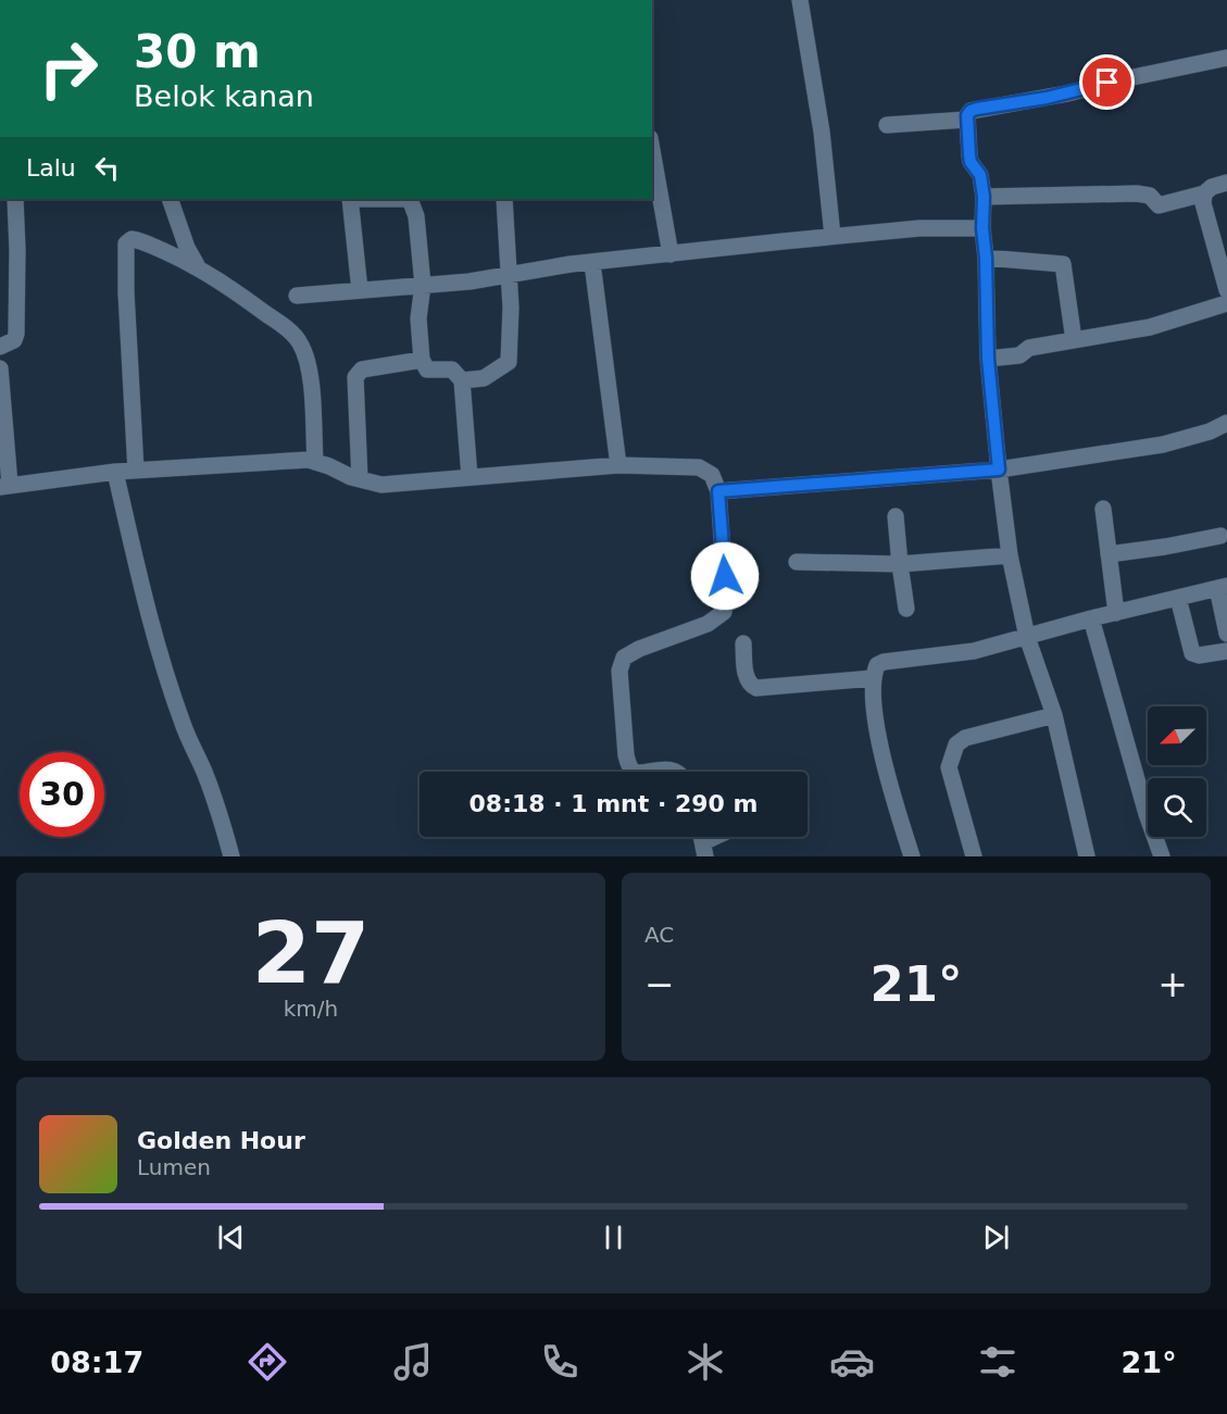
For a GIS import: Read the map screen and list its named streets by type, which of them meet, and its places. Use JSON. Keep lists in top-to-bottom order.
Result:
{
  "north": "bottom left",
  "page": {
    "turn": ["30 m", "Belok kanan"],
    "then": "Lalu",
    "limit": "30",
    "trip": "08:18 · 1 mnt · 290 m",
    "tile": [
      ["27", "km/h"],
      "AC"
    ],
    "heat": ["−", "21°", "+"],
    "song": ["Golden Hour", "Lumen"],
    "tabs": ["08:17", "21°"]
  }
}
